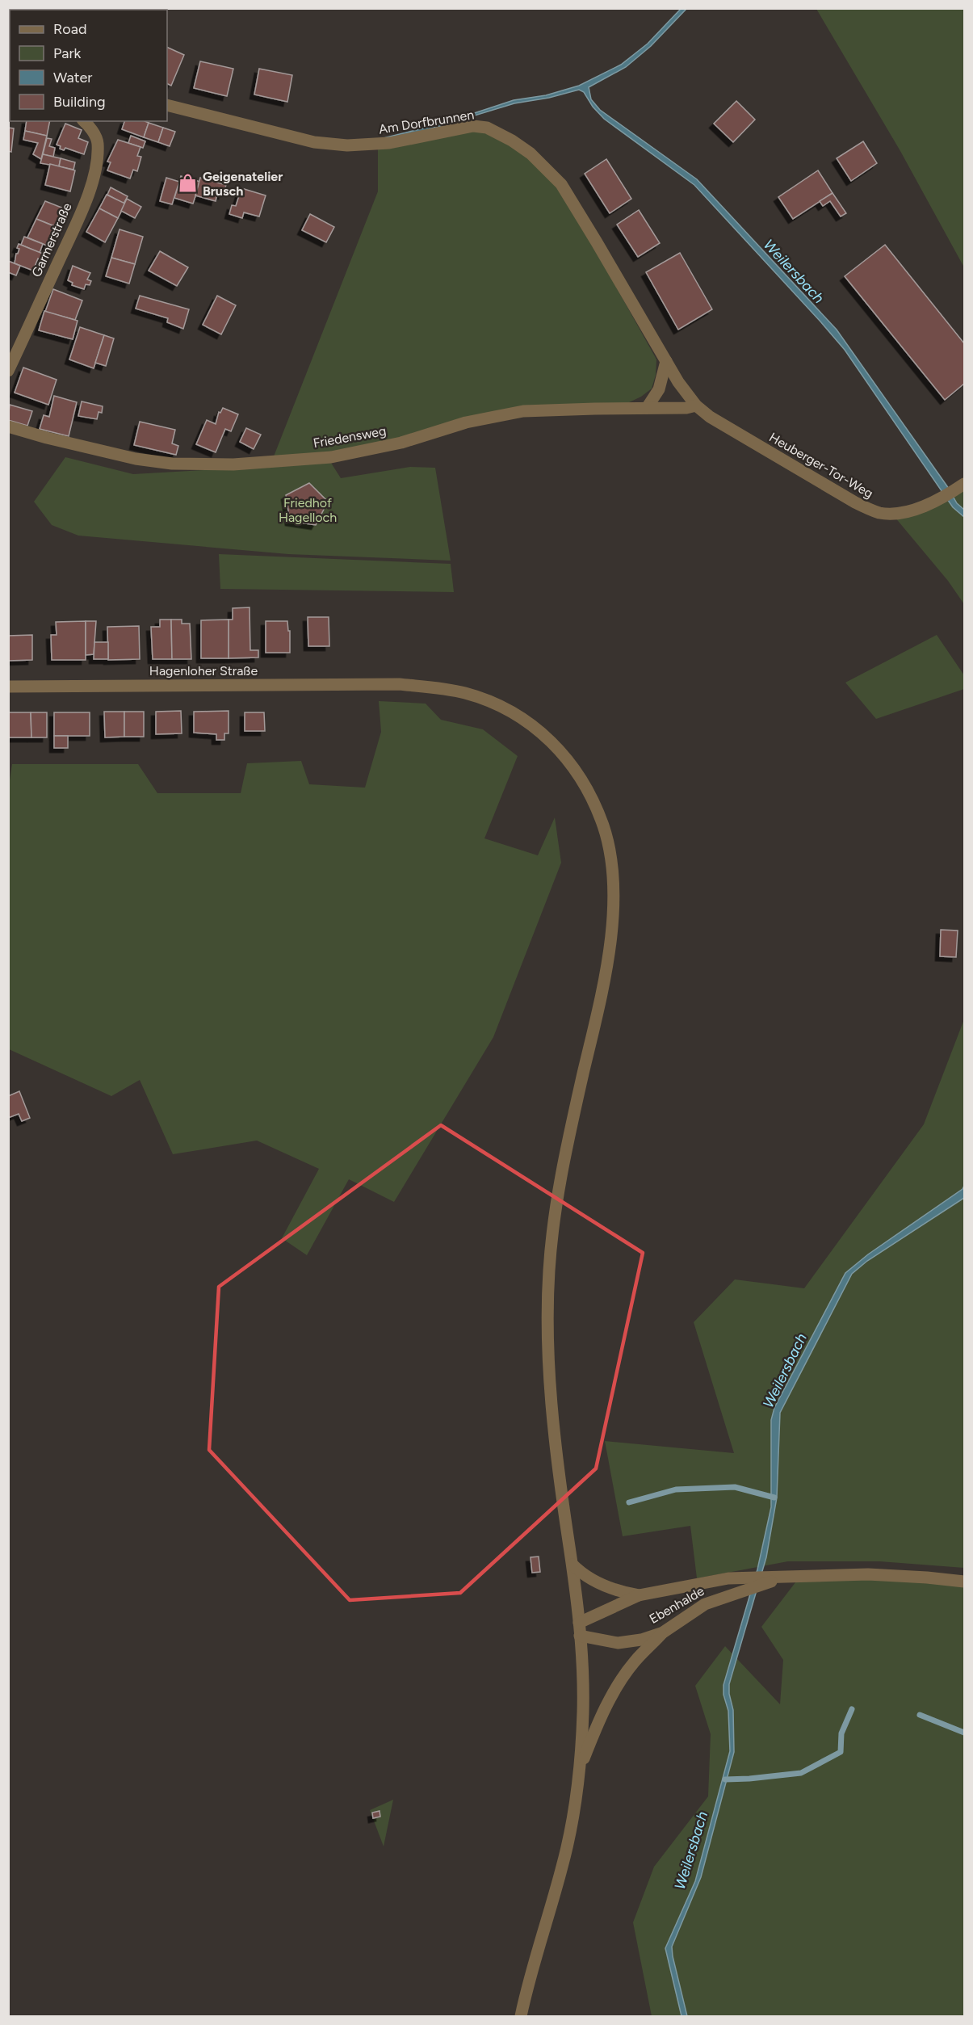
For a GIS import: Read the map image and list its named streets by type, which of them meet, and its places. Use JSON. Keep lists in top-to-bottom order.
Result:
{
  "streets": {
    "street": [
      "Am Dorfbrunnen",
      "Garmerstraße",
      "Friedensweg",
      "Heuberger-Tor-Weg",
      "Hagenloher Straße",
      "Ebenhalde"
    ]
  },
  "crossings": [
    ["Am Dorfbrunnen", "Friedensweg"],
    ["Am Dorfbrunnen", "Heuberger-Tor-Weg"],
    ["Friedensweg", "Heuberger-Tor-Weg"],
    ["Hagenloher Straße", "Ebenhalde"]
  ],
  "water": ["Weilersbach"],
  "parks": ["Friedhof Hagelloch"],
  "places": {
    "shop": ["Geigenatelier Brusch"]
  },
  "legend": [
    "Road",
    "Park",
    "Water",
    "Building"
  ]
}
